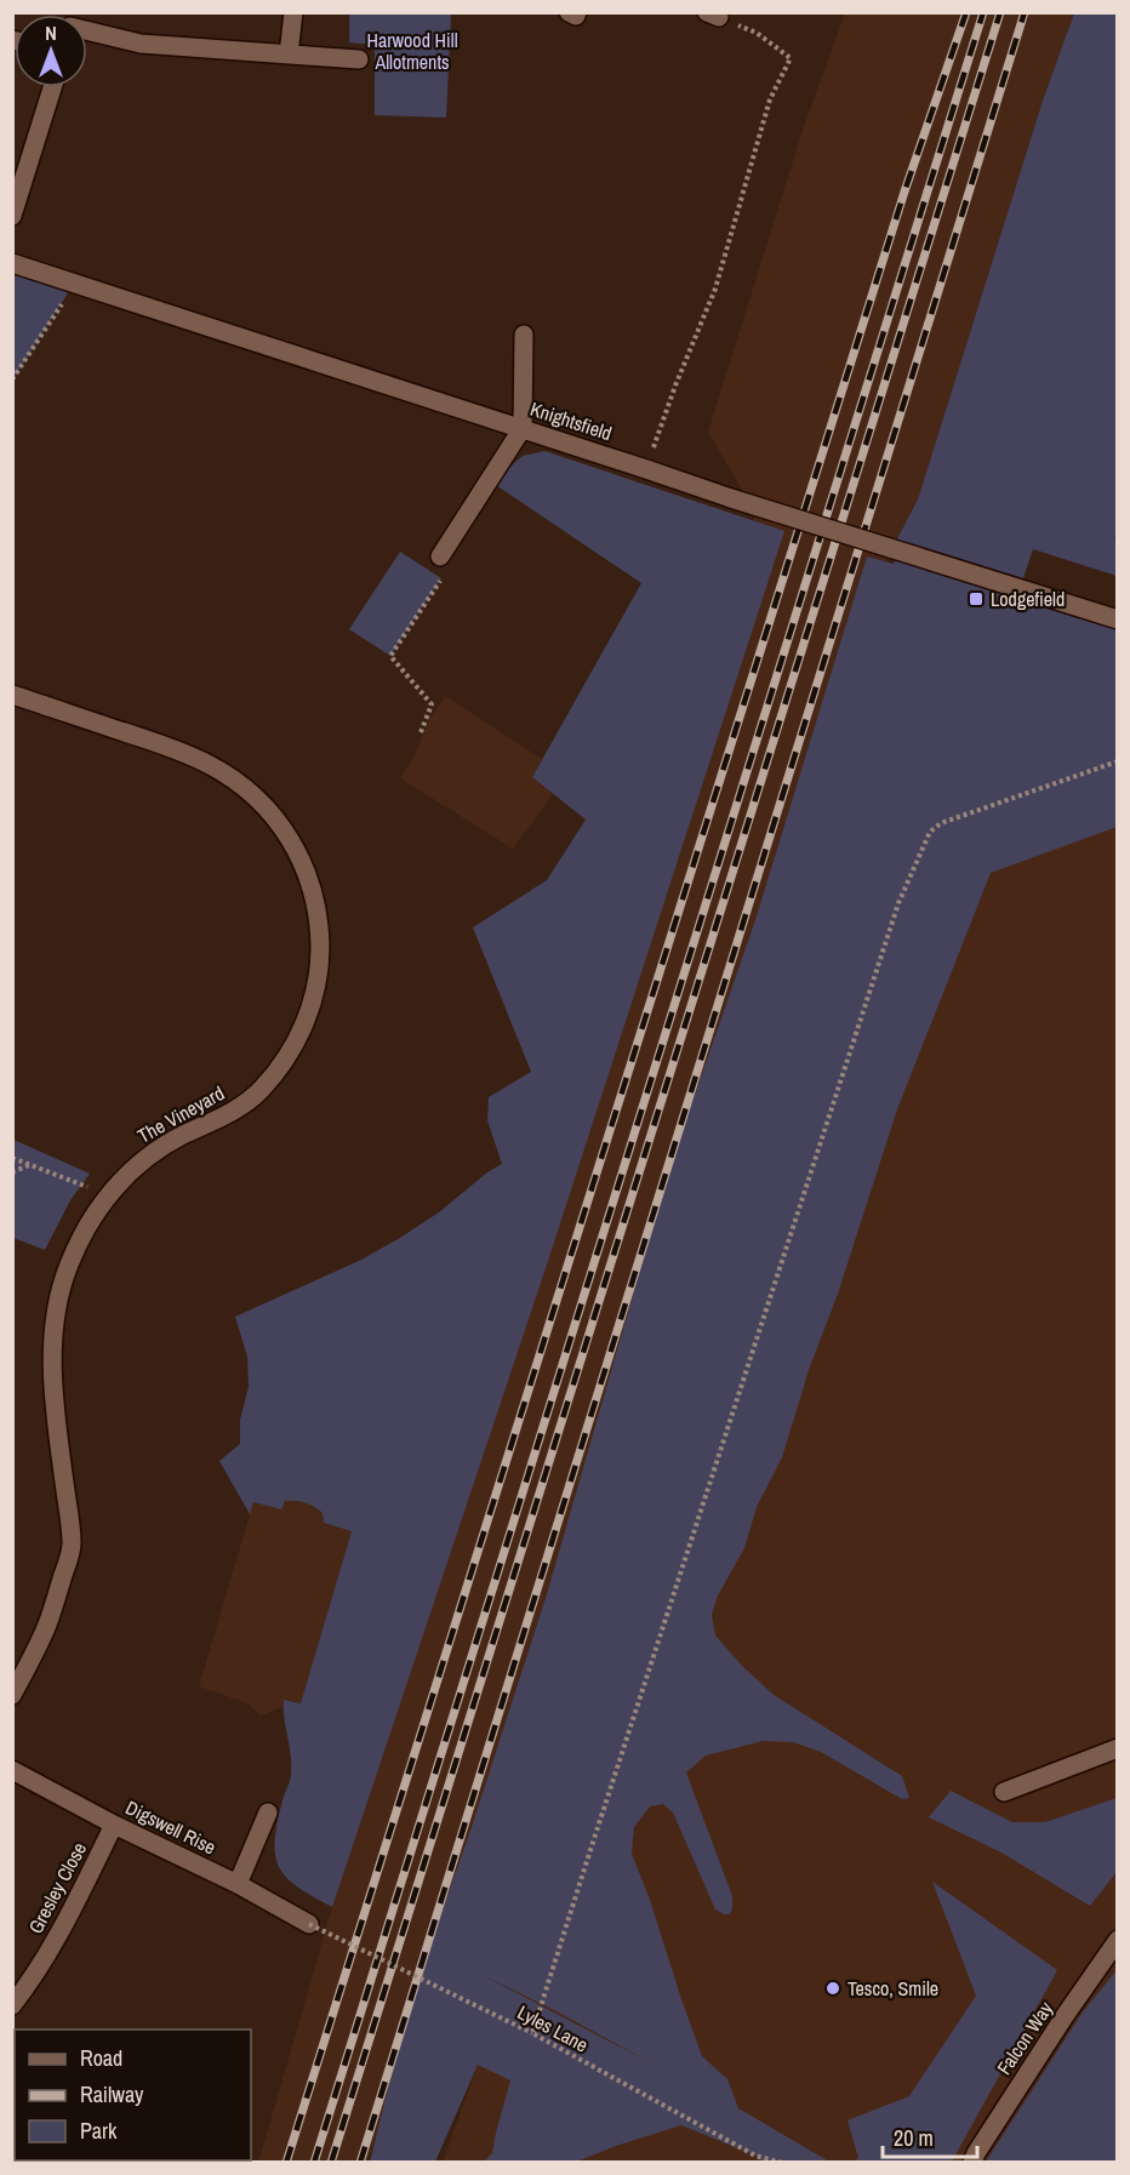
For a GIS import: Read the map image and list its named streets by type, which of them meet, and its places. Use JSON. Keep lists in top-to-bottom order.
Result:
{
  "streets": {
    "street": [
      "Knightsfield",
      "The Vineyard",
      "Digswell Rise",
      "Gresley Close",
      "Falcon Way"
    ],
    "path": ["Lyles Lane"]
  },
  "crossings": [
    ["Digswell Rise", "Gresley Close"],
    ["Digswell Rise", "Lyles Lane"]
  ],
  "parks": ["Harwood Hill Allotments"],
  "places": {
    "transit": ["Lodgefield"],
    "other": ["Tesco, Smile"]
  },
  "legend": ["Road", "Railway", "Park"],
  "scale_bar": "20 m",
  "north": "top"
}
